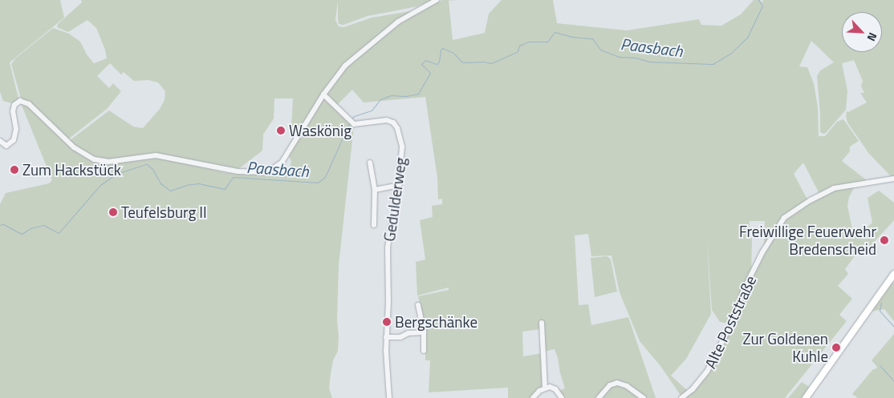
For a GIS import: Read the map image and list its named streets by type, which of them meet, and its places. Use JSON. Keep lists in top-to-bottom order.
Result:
{
  "streets": {
    "street": ["Gedulderweg", "Alte Poststraße"]
  },
  "water": ["Paasbach"],
  "places": [
    "Waskönig",
    "Zum Hackstück",
    "Teufelsburg II",
    "Freiwillige Feuerwehr Bredenscheid",
    "Bergschänke",
    "Zur Goldenen Kuhle"
  ],
  "north": "bottom right"
}
